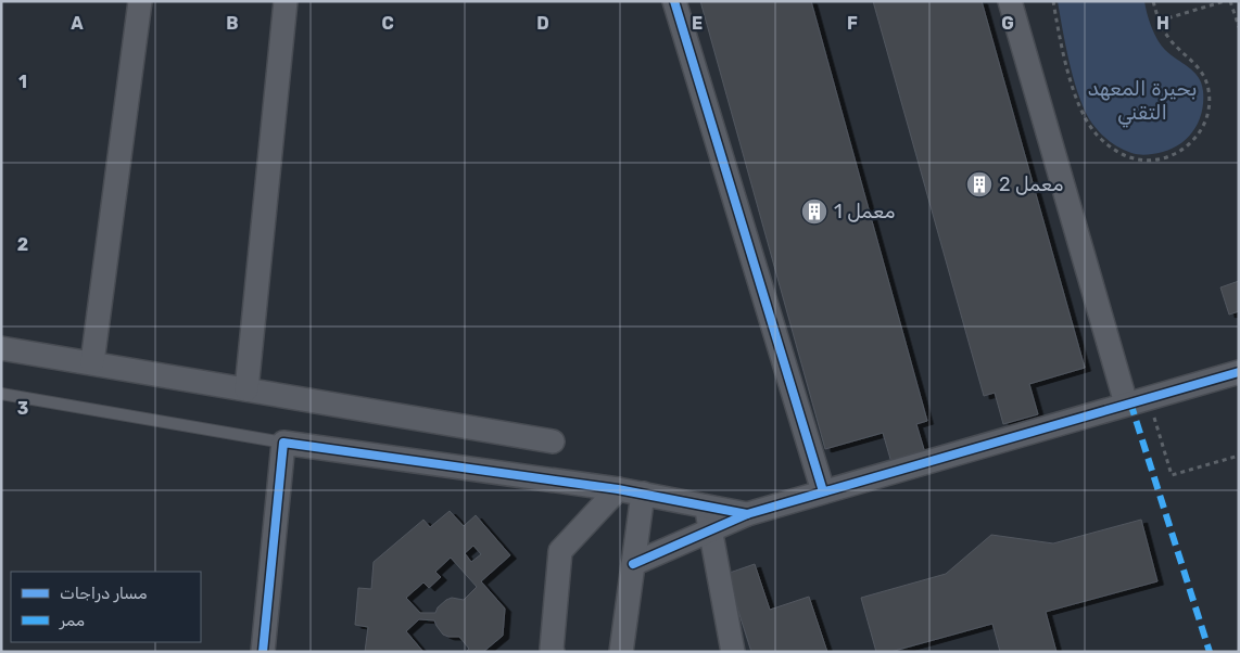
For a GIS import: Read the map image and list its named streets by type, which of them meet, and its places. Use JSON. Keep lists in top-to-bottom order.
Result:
{
  "water": ["بحيرة المعهد التقني"],
  "places": {
    "building": ["معمل 2", "معمل 1"]
  },
  "legend": ["مسار دراجات", "ممر"],
  "grid": {
    "columns": [
      "A",
      "B",
      "C",
      "D",
      "E",
      "F",
      "G",
      "H"
    ],
    "rows": ["1", "2", "3"]
  }
}
